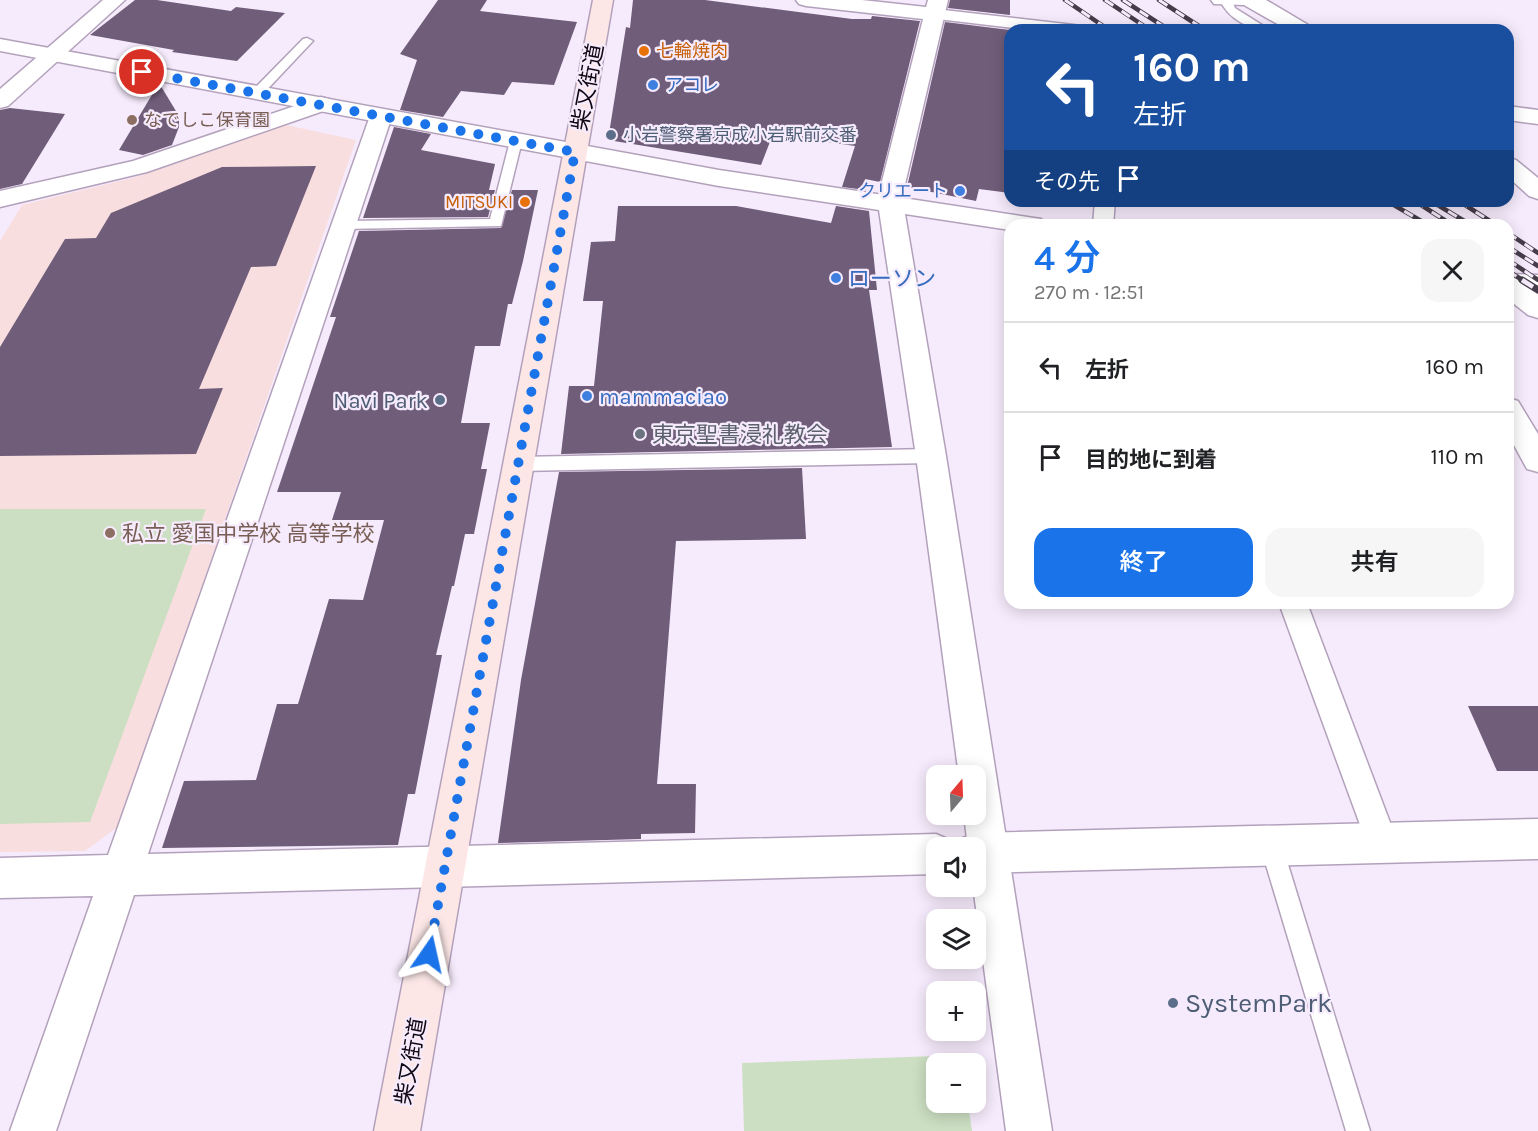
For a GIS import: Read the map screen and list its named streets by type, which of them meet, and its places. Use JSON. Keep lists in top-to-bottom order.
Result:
{
  "streets": {
    "main road": ["柴又街道"]
  },
  "places": [
    "七輪焼肉",
    "アコレ",
    "なでしこ保育園",
    "小岩警察署京成小岩駅前交番",
    "クリエート",
    "MITSUKI",
    "ローソン",
    "mammaciao",
    "Navi Park",
    "東京聖書浸礼教会",
    "私立 愛国中学校 高等学校",
    "SystemPark"
  ],
  "north": "top",
  "page": {
    "turn": ["160 m", "左折"],
    "then": "その先",
    "heading": ["4 分", "270 m · 12:51"],
    "list": [
      {
        "name": "左折",
        "value": "160 m"
      },
      {
        "name": "目的地に到着",
        "value": "110 m"
      }
    ],
    "buttons": ["終了", "共有"],
    "map_buttons": ["+", "−"]
  }
}
